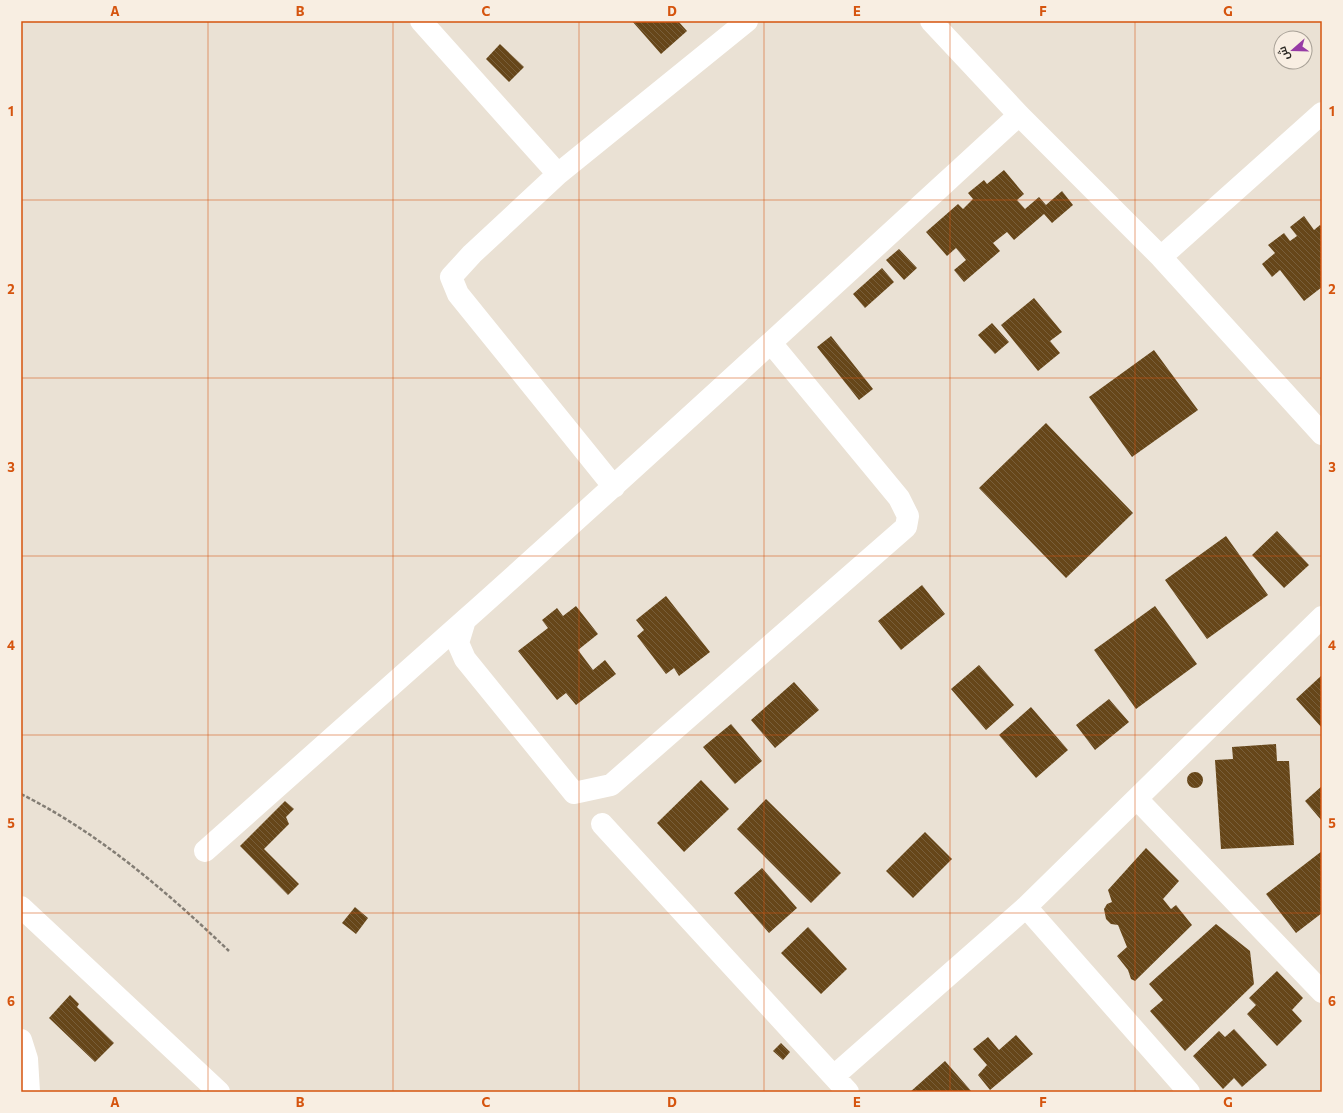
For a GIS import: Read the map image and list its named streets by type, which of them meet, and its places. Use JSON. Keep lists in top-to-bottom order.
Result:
{
  "north": "left",
  "grid": {
    "columns": [
      "A",
      "B",
      "C",
      "D",
      "E",
      "F",
      "G"
    ],
    "rows": [
      "1",
      "2",
      "3",
      "4",
      "5",
      "6"
    ]
  }
}
